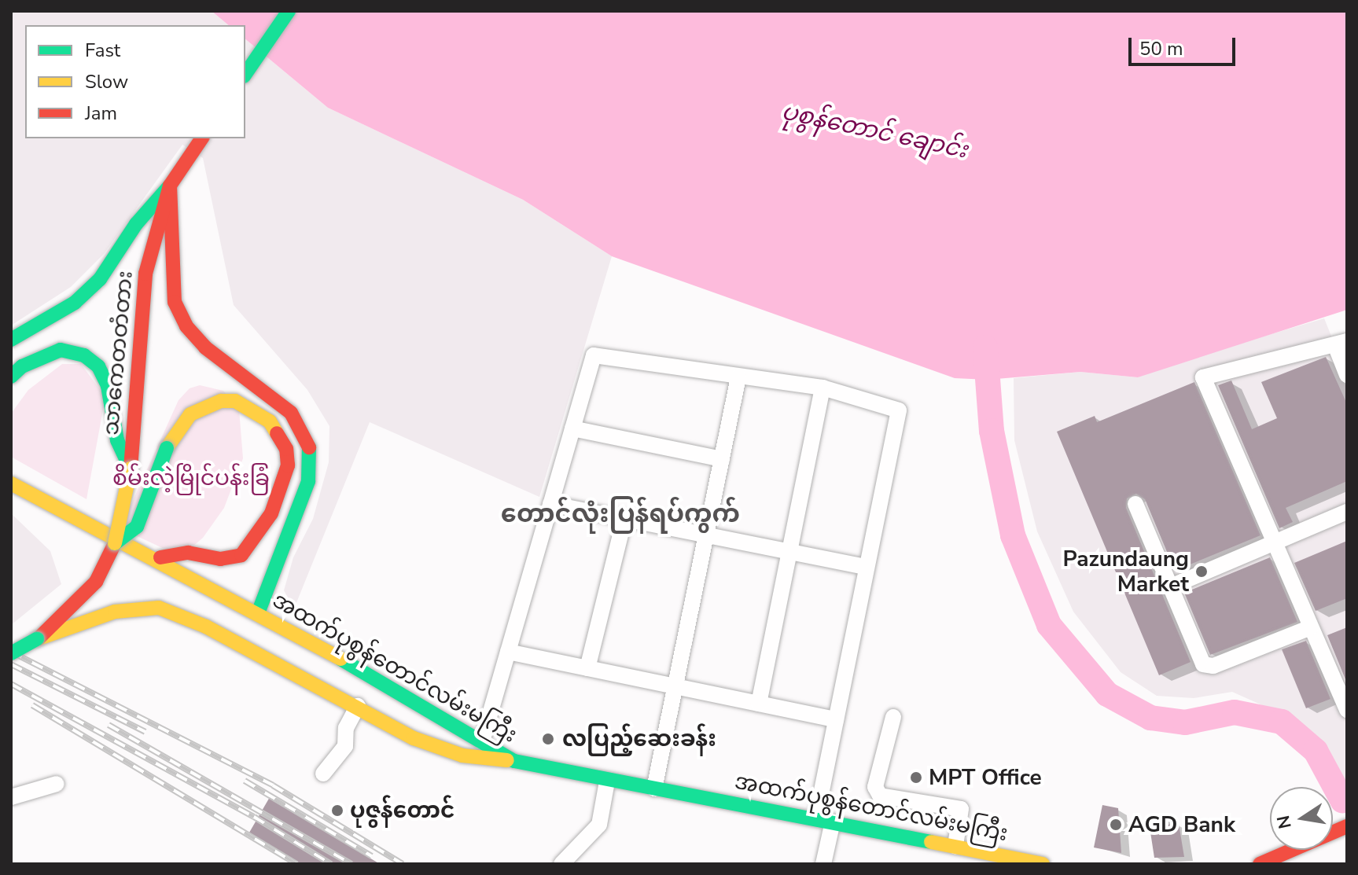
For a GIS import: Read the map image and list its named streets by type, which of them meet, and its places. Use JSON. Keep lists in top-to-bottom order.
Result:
{
  "streets": {
    "main road": ["သာကေတတံတား", "အထက်ပုစွန်တောင်လမ်းမကြီး"]
  },
  "districts": ["တောင်လုံးပြန်ရပ်ကွက်"],
  "water": ["ပုစွန်တောင် ချောင်း"],
  "parks": ["စိမ်းလဲ့မြိုင်ပန်းခြံ"],
  "places": [
    "Pazundaung Market",
    "လပြည့်ဆေးခန်း",
    "MPT Office",
    "ပုဇွန်တောင်",
    "AGD Bank"
  ],
  "legend": ["Fast", "Slow", "Jam"],
  "scale_bar": "50 m",
  "north": "left"
}
